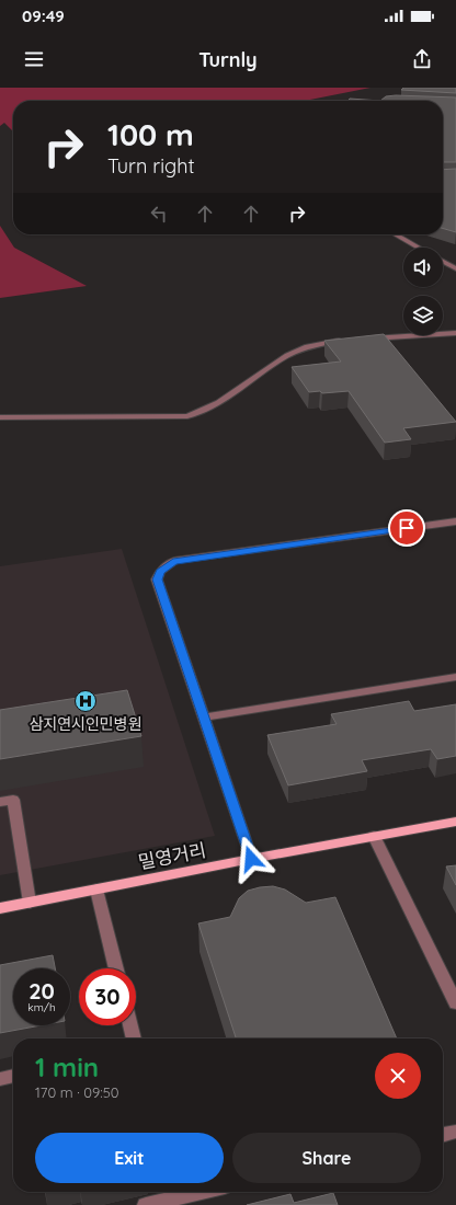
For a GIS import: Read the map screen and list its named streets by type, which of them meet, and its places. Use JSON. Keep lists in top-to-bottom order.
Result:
{
  "streets": {
    "main road": ["밀영거리"]
  },
  "places": {
    "hospital": ["삼지연시인민병원"]
  },
  "page": {
    "status": "09:49",
    "header": "Turnly",
    "turn": ["100 m", "Turn right"],
    "speed": "20 km/h",
    "limit": "30",
    "heading": ["1 min", "170 m · 09:50"],
    "buttons": ["Exit", "Share"]
  }
}
